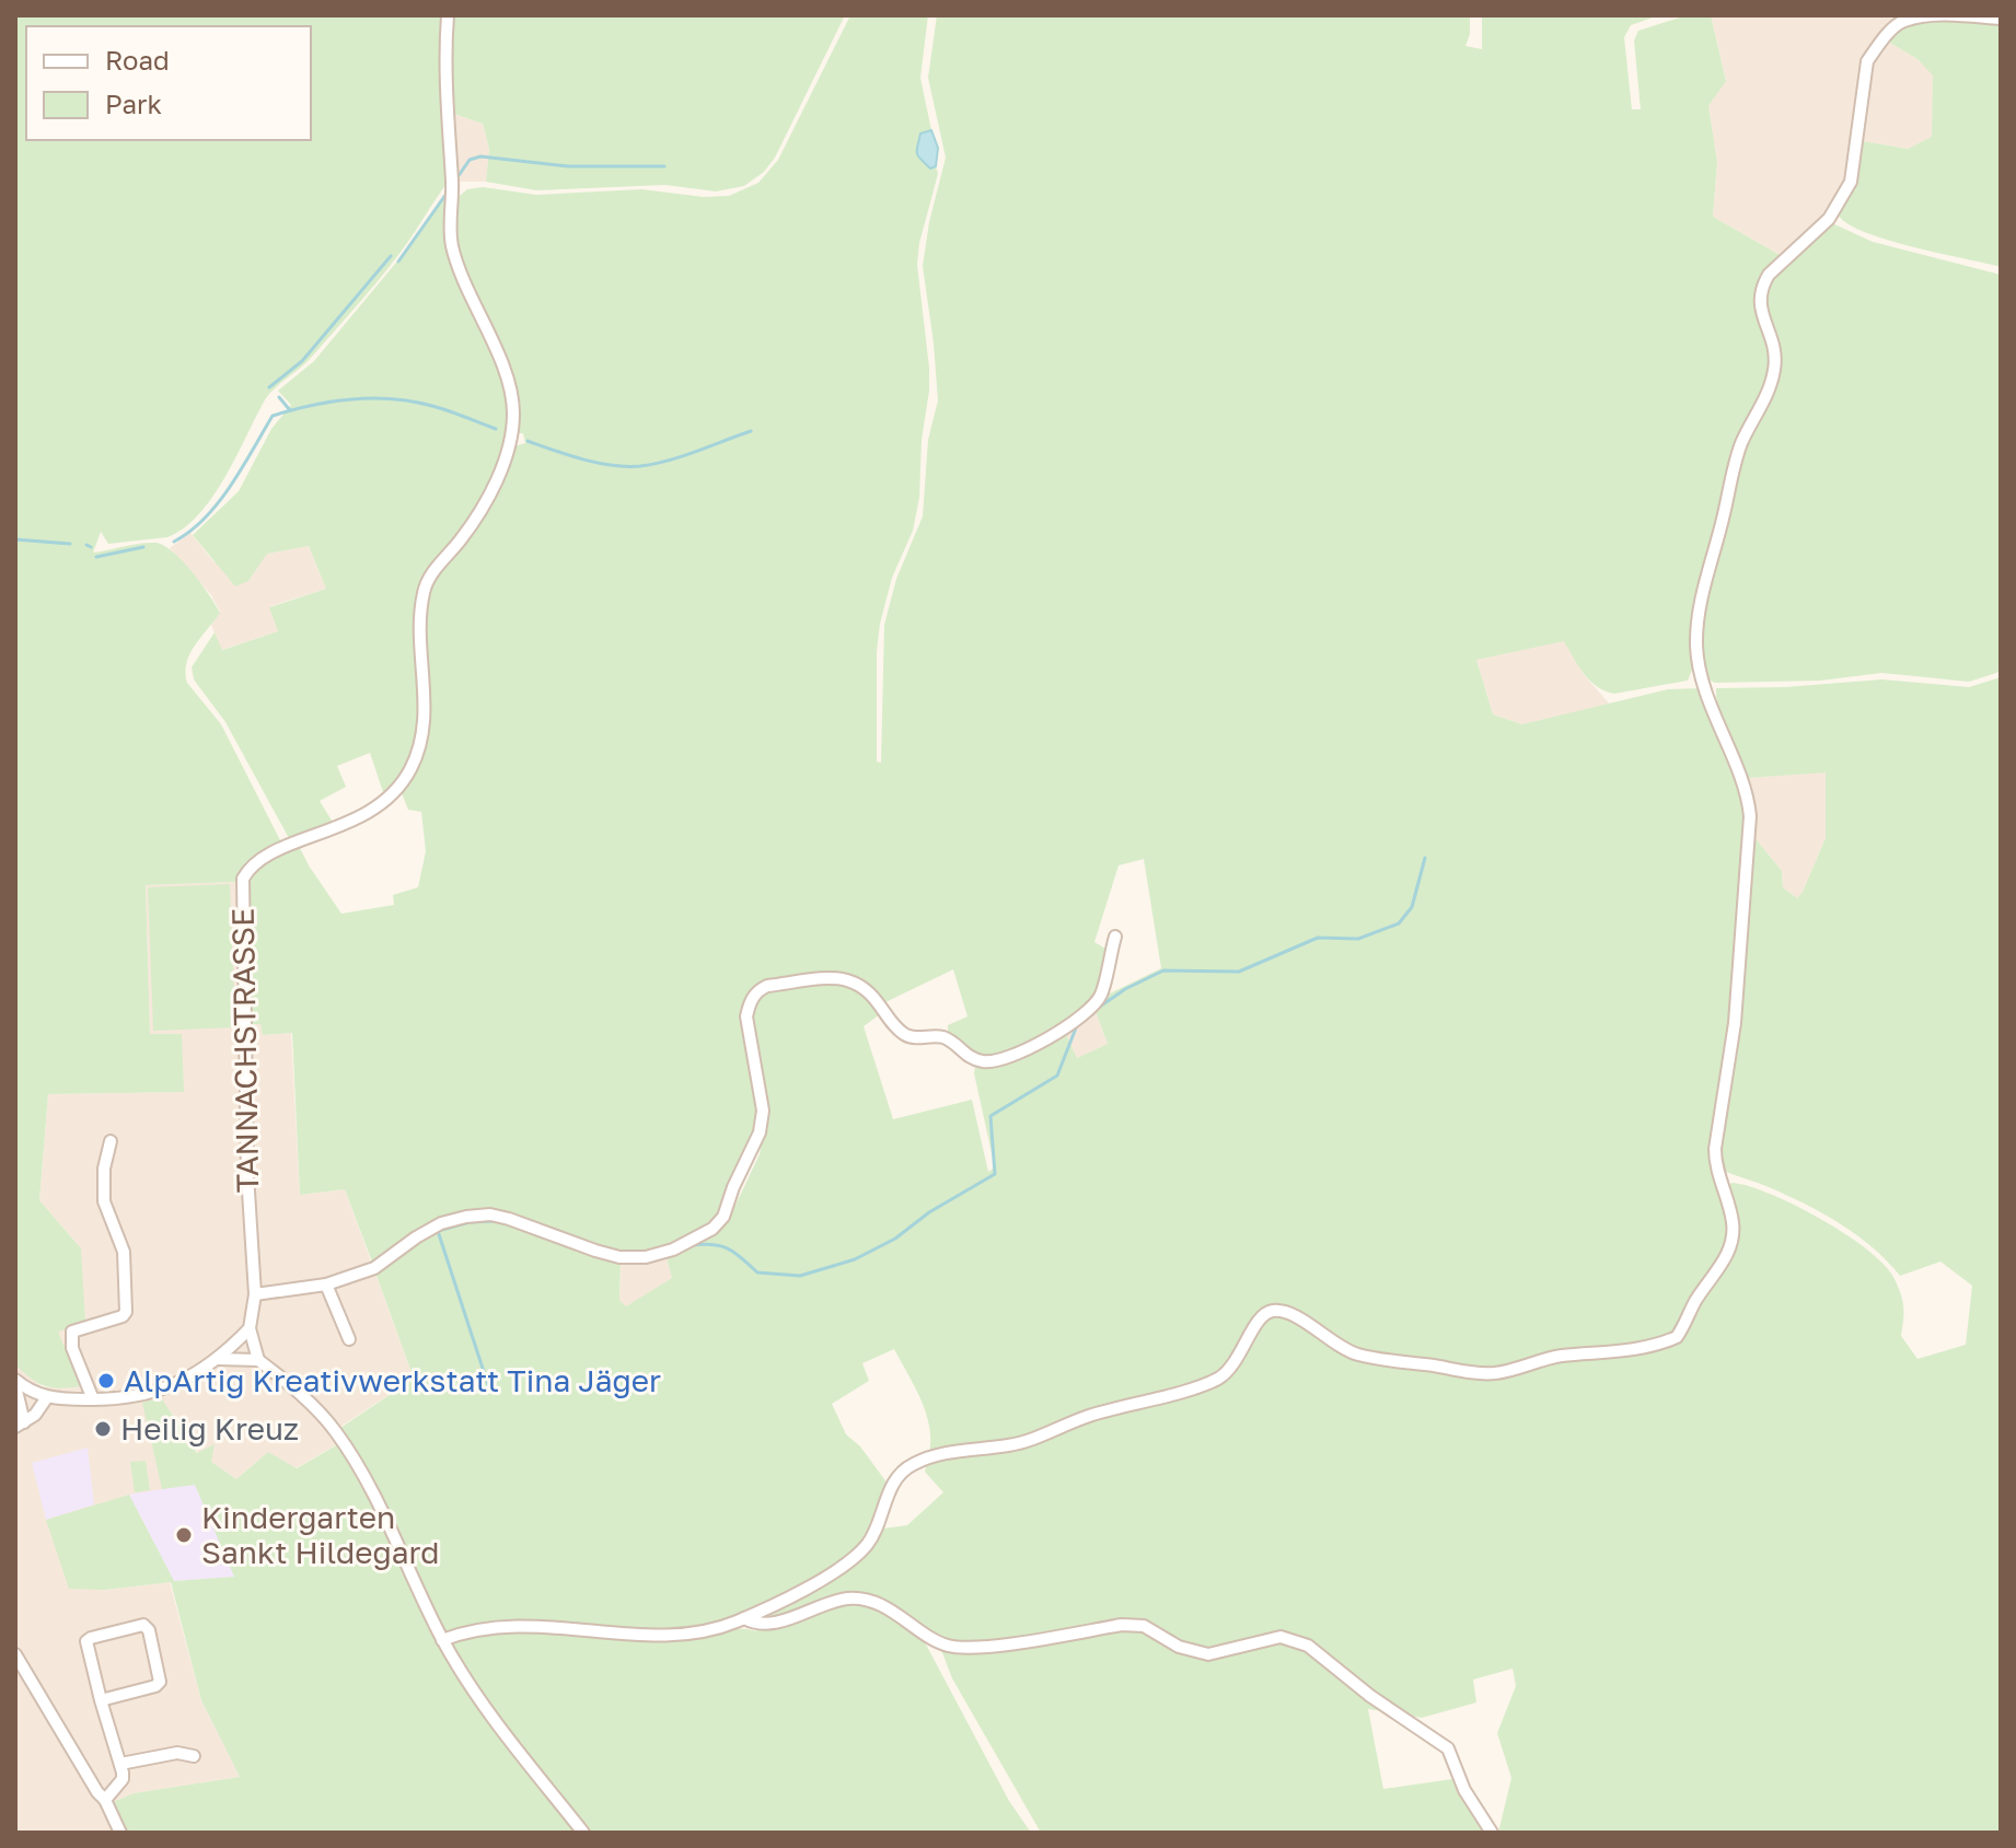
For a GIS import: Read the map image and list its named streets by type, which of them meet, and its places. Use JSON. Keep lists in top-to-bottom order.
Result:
{
  "streets": {
    "street": ["TANNACHSTRASSE"]
  },
  "places": ["AlpArtig Kreativwerkstatt Tina Jäger", "Heilig Kreuz", "Kindergarten Sankt Hildegard"],
  "legend": ["Road", "Park"]
}
